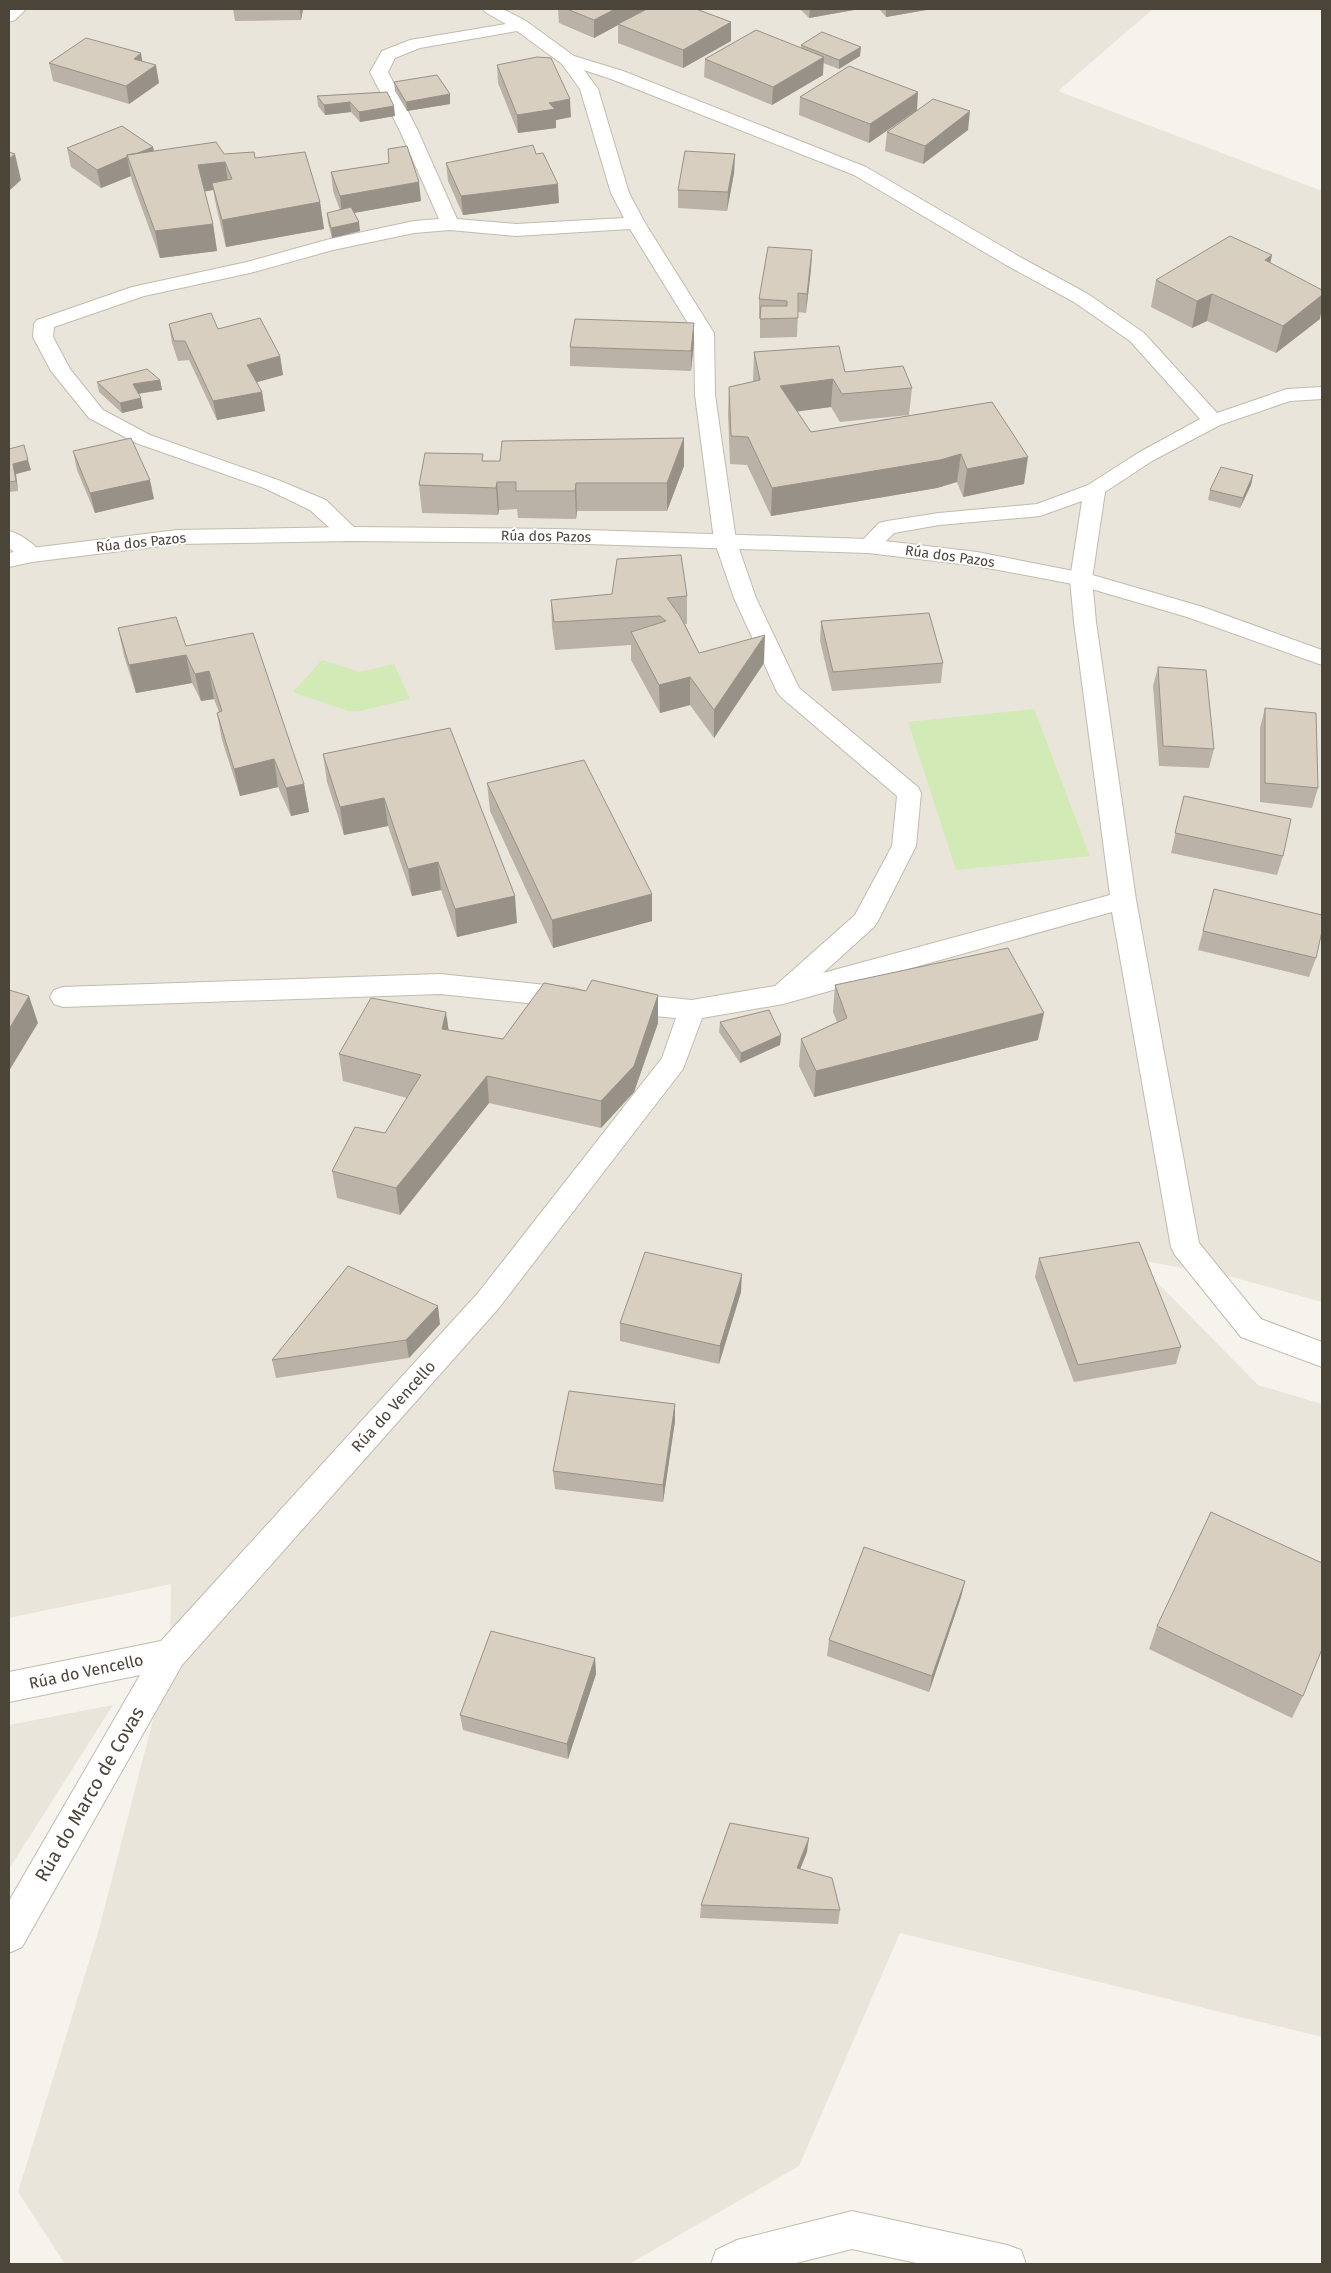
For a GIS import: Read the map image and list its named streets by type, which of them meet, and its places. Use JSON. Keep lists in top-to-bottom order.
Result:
{
  "streets": {
    "street": ["Rúa dos Pazos", "Rúa do Vencello", "Rúa do Marco de Covas"]
  },
  "crossings": [
    ["Rúa do Vencello", "Rúa do Marco de Covas"]
  ]
}
